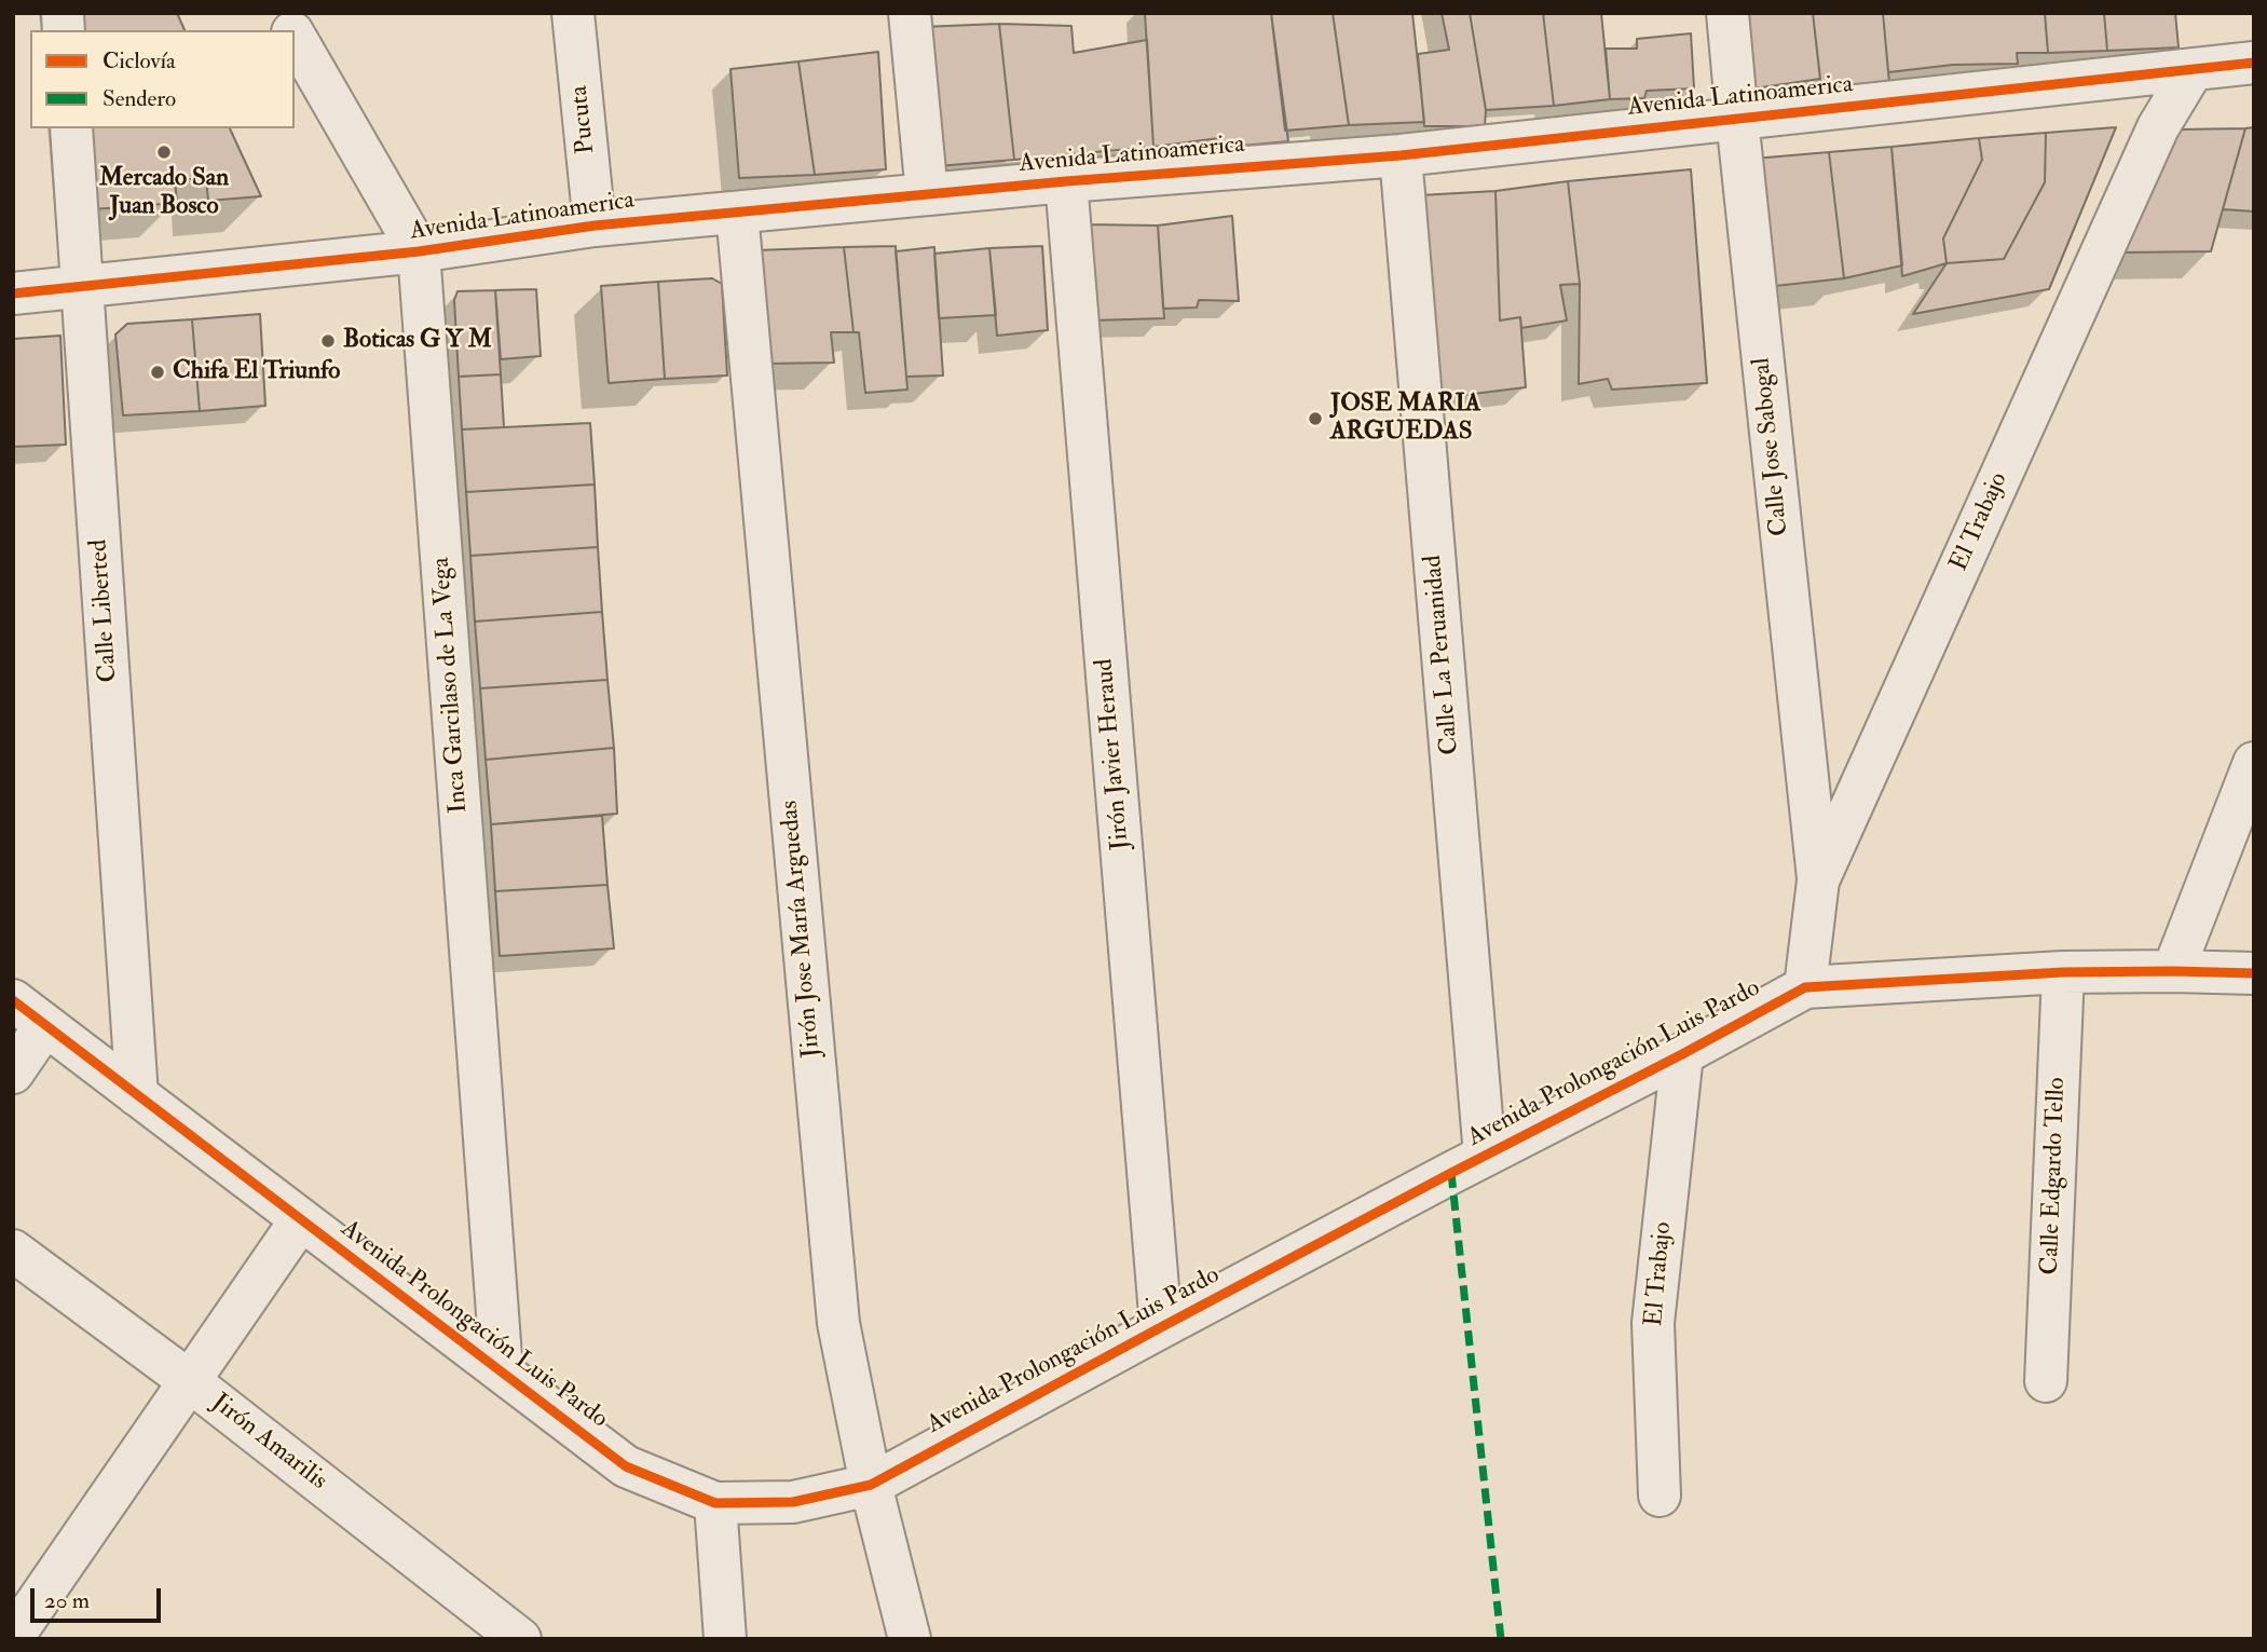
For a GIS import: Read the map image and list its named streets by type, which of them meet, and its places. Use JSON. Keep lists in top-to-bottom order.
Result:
{
  "streets": {
    "street": [
      "Avenida Latinoamerica",
      "Pucuta",
      "Calle Jose Sabogal",
      "El Trabajo",
      "Calle Liberted",
      "Calle La Peruanidad",
      "Inca Garcilaso de La Vega",
      "Jirón Javier Heraud",
      "Jirón Jose María Arguedas",
      "Avenida Prolongación Luis Pardo",
      "Calle Edgardo Tello",
      "Jirón Amarilis"
    ]
  },
  "crossings": [
    ["Avenida Latinoamerica", "Pucuta"],
    ["Avenida Latinoamerica", "Calle Jose Sabogal"],
    ["Avenida Latinoamerica", "El Trabajo"],
    ["Avenida Latinoamerica", "Calle Liberted"],
    ["Avenida Latinoamerica", "Calle La Peruanidad"],
    ["Avenida Latinoamerica", "Inca Garcilaso de La Vega"],
    ["Avenida Latinoamerica", "Jirón Javier Heraud"],
    ["Avenida Latinoamerica", "Jirón Jose María Arguedas"],
    ["Calle Jose Sabogal", "El Trabajo"],
    ["El Trabajo", "Avenida Prolongación Luis Pardo"],
    ["Calle Liberted", "Avenida Prolongación Luis Pardo"],
    ["Calle La Peruanidad", "Avenida Prolongación Luis Pardo"],
    ["Inca Garcilaso de La Vega", "Avenida Prolongación Luis Pardo"],
    ["Jirón Javier Heraud", "Avenida Prolongación Luis Pardo"],
    ["Jirón Jose María Arguedas", "Avenida Prolongación Luis Pardo"],
    ["Avenida Prolongación Luis Pardo", "Calle Edgardo Tello"]
  ],
  "places": [
    "Mercado San Juan Bosco",
    "Boticas G Y M",
    "Chifa El Triunfo",
    "JOSE MARIA ARGUEDAS"
  ],
  "legend": ["Ciclovía", "Sendero"],
  "scale_bar": "20 m"
}
